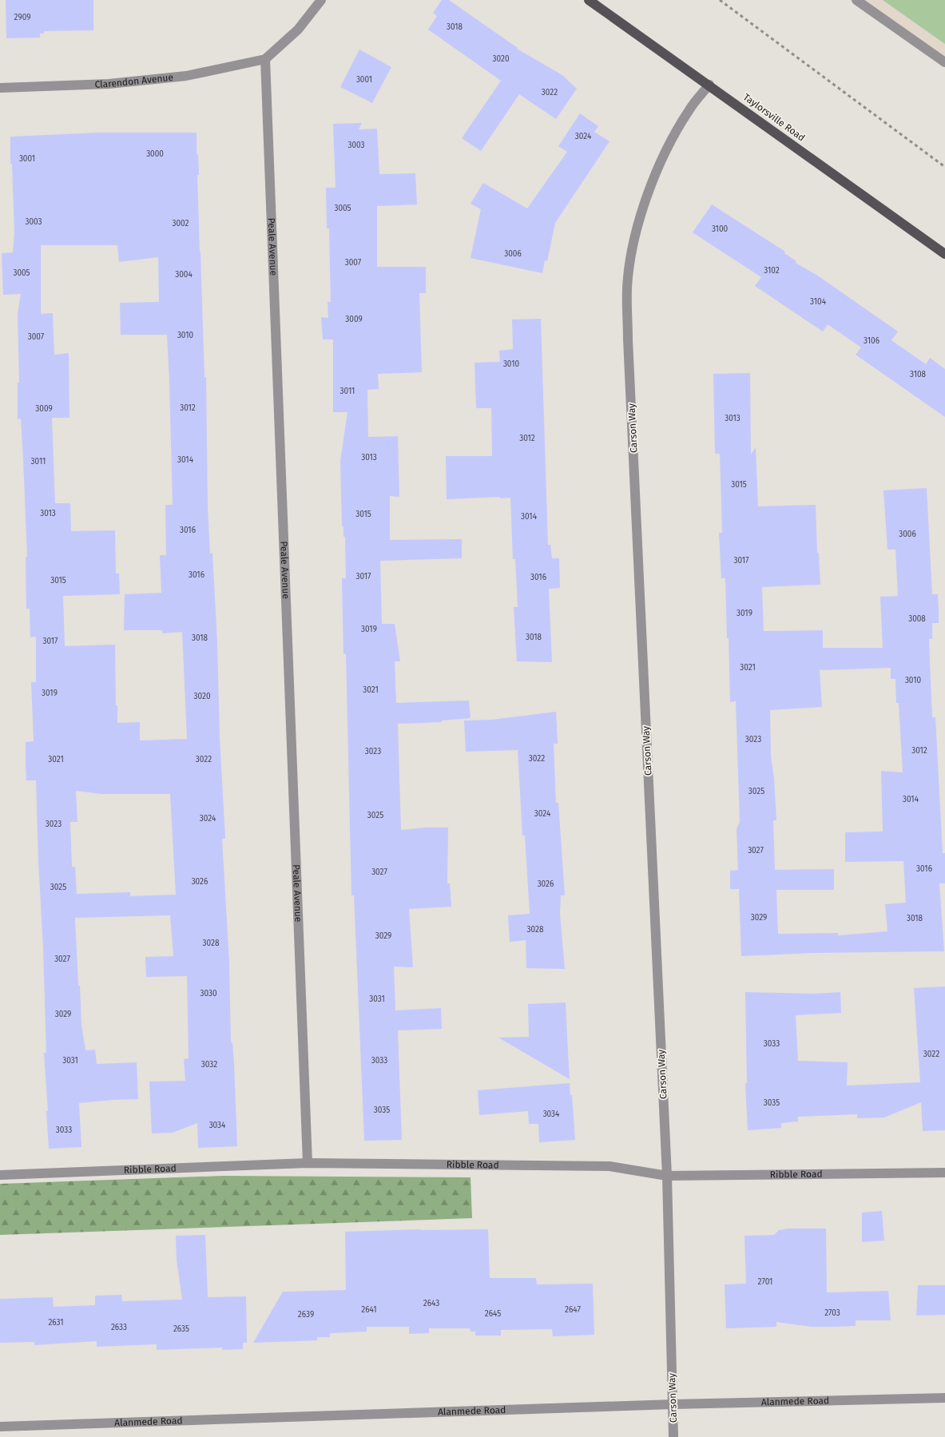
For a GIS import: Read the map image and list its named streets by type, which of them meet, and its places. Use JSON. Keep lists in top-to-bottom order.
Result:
{
  "streets": {
    "main road": ["Taylorsville Road"],
    "street": [
      "Clarendon Avenue",
      "Peale Avenue",
      "Carson Way",
      "Ribble Road",
      "Alanmede Road"
    ]
  },
  "crossings": [
    ["Clarendon Avenue", "Peale Avenue"],
    ["Taylorsville Road", "Carson Way"],
    ["Peale Avenue", "Ribble Road"],
    ["Carson Way", "Ribble Road"],
    ["Carson Way", "Alanmede Road"]
  ],
  "house_numbers": [
    "2909",
    "3018",
    "3020",
    "3001",
    "3022",
    "3024",
    "3003",
    "3000",
    "3001",
    "3005",
    "3003",
    "3002",
    "3100",
    "3006",
    "3007",
    "3102",
    "3005",
    "3004",
    "3104",
    "3009",
    "3010",
    "3007",
    "3106",
    "3010",
    "3108",
    "3011",
    "3012",
    "3009",
    "3013",
    "3012",
    "3013",
    "3014",
    "3011",
    "3015",
    "3013",
    "3015",
    "3014",
    "3016",
    "3006",
    "3017",
    "3016",
    "3017",
    "3016",
    "3015",
    "3019",
    "3008",
    "3019",
    "3018",
    "3018",
    "3017",
    "3021",
    "3010",
    "3021",
    "3019",
    "3020",
    "3023",
    "3012",
    "3023",
    "3022",
    "3021",
    "3022",
    "3025",
    "3014",
    "3024",
    "3025",
    "3024",
    "3023",
    "3027",
    "3016",
    "3027",
    "3026",
    "3026",
    "3025",
    "3029",
    "3018",
    "3028",
    "3029",
    "3028",
    "3027",
    "3030",
    "3031",
    "3029",
    "3033",
    "3022",
    "3031",
    "3033",
    "3032",
    "3035",
    "3035",
    "3034",
    "3034",
    "3033",
    "2701",
    "2643",
    "2641",
    "2647",
    "2703",
    "2645",
    "2639",
    "2631",
    "2633",
    "2635"
  ]
}
